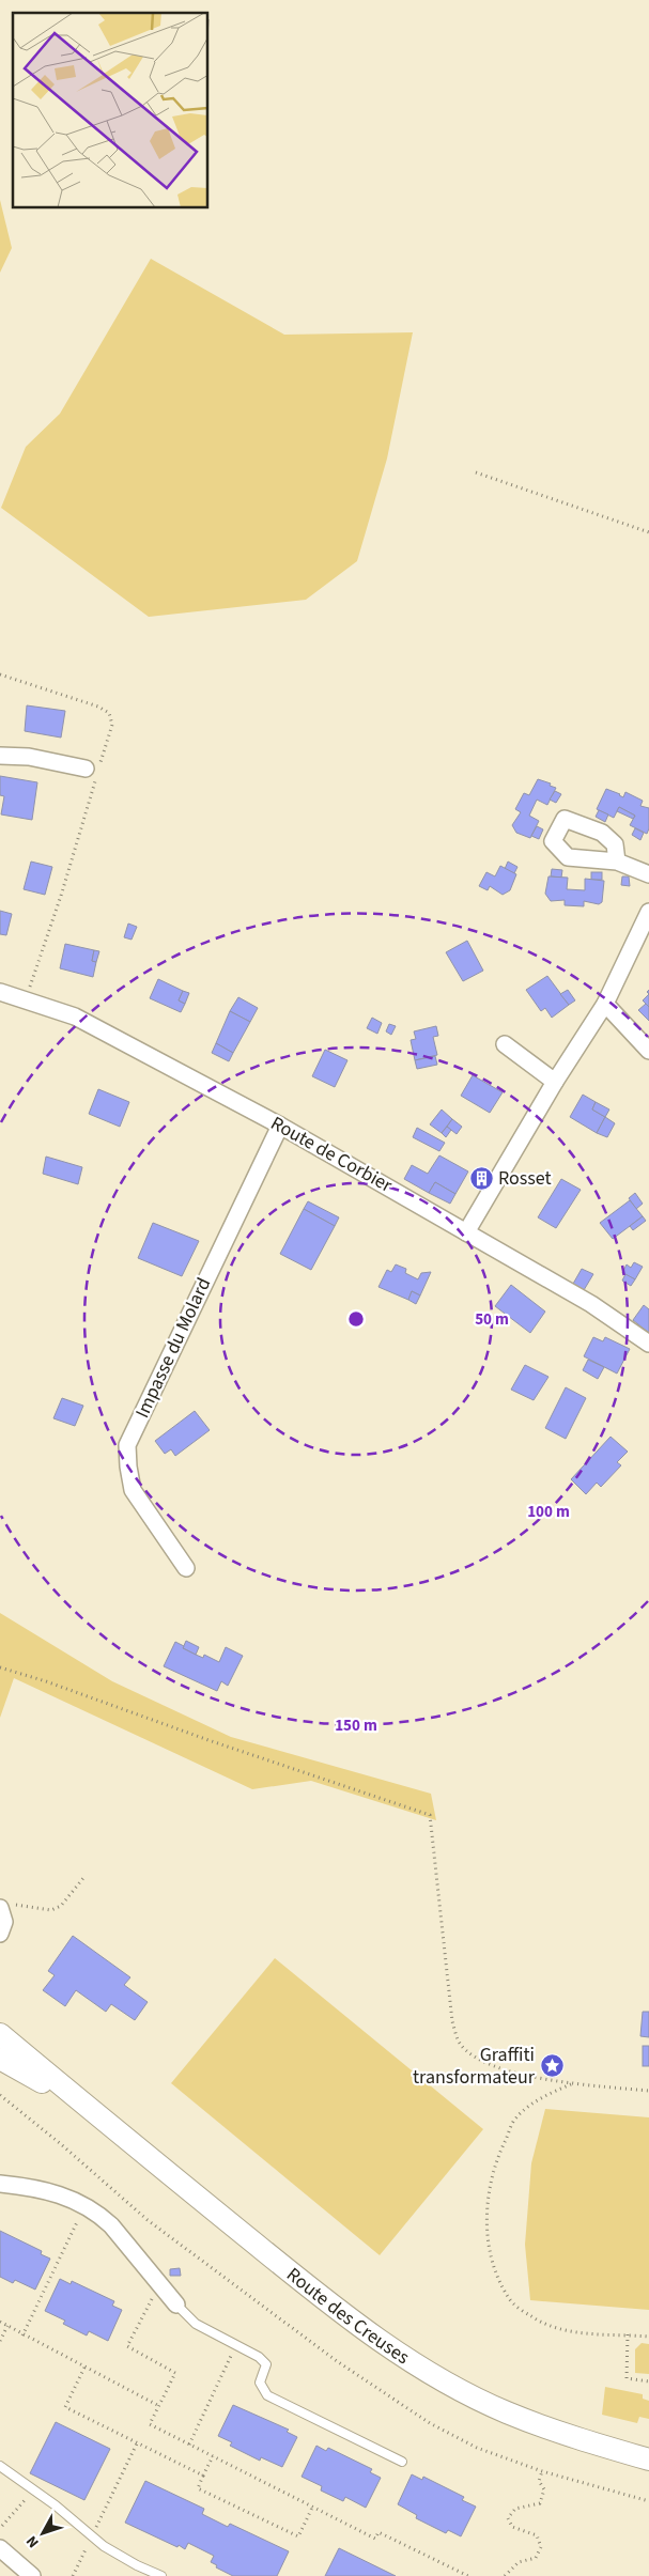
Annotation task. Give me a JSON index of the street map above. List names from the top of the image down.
{
  "streets": {
    "main road": ["Route des Creuses"],
    "street": ["Route de Corbier", "Impasse du Molard"]
  },
  "crossings": [
    ["Route de Corbier", "Impasse du Molard"]
  ],
  "places": {
    "building": ["Rosset"],
    "place": ["Graffiti transformateur"]
  },
  "north": "bottom left",
  "rings": ["50 m", "100 m", "150 m"]
}
